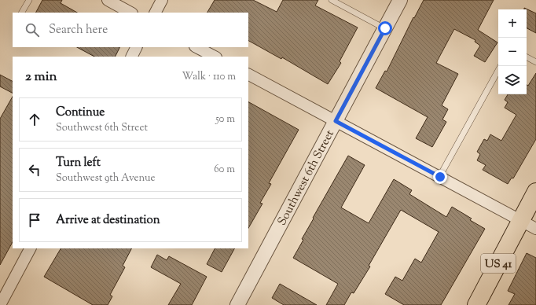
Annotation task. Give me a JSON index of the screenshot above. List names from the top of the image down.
{
  "streets": {
    "main road": ["US 41"],
    "street": ["Southwest 6th Street"]
  },
  "page": {
    "map_buttons": ["+", "−"],
    "search": "Search here",
    "heading": ["2 min", "Walk · 110 m"],
    "list": [
      ["Continue", "Southwest 6th Street", "50 m"],
      ["Turn left", "Southwest 9th Avenue", "60 m"],
      "Arrive at destination"
    ]
  }
}
